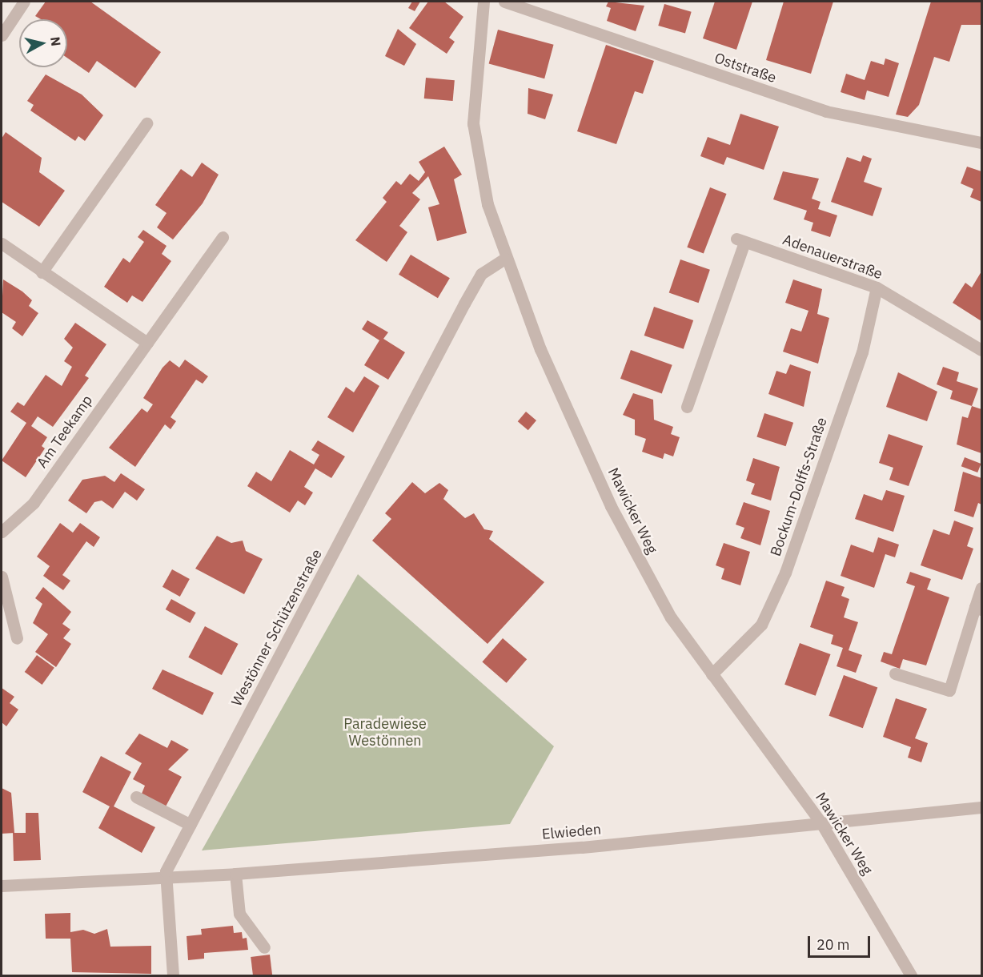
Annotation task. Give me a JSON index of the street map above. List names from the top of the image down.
{
  "streets": {
    "street": [
      "Oststraße",
      "Adenauerstraße",
      "Am Teekamp",
      "Bockum-Dolffs-Straße",
      "Mawicker Weg",
      "Westönner Schützenstraße",
      "Elwieden"
    ]
  },
  "crossings": [
    ["Adenauerstraße", "Bockum-Dolffs-Straße"],
    ["Bockum-Dolffs-Straße", "Mawicker Weg"],
    ["Mawicker Weg", "Westönner Schützenstraße"],
    ["Mawicker Weg", "Elwieden"],
    ["Westönner Schützenstraße", "Elwieden"]
  ],
  "parks": ["Paradewiese Westönnen"],
  "scale_bar": "20 m",
  "north": "right"
}
